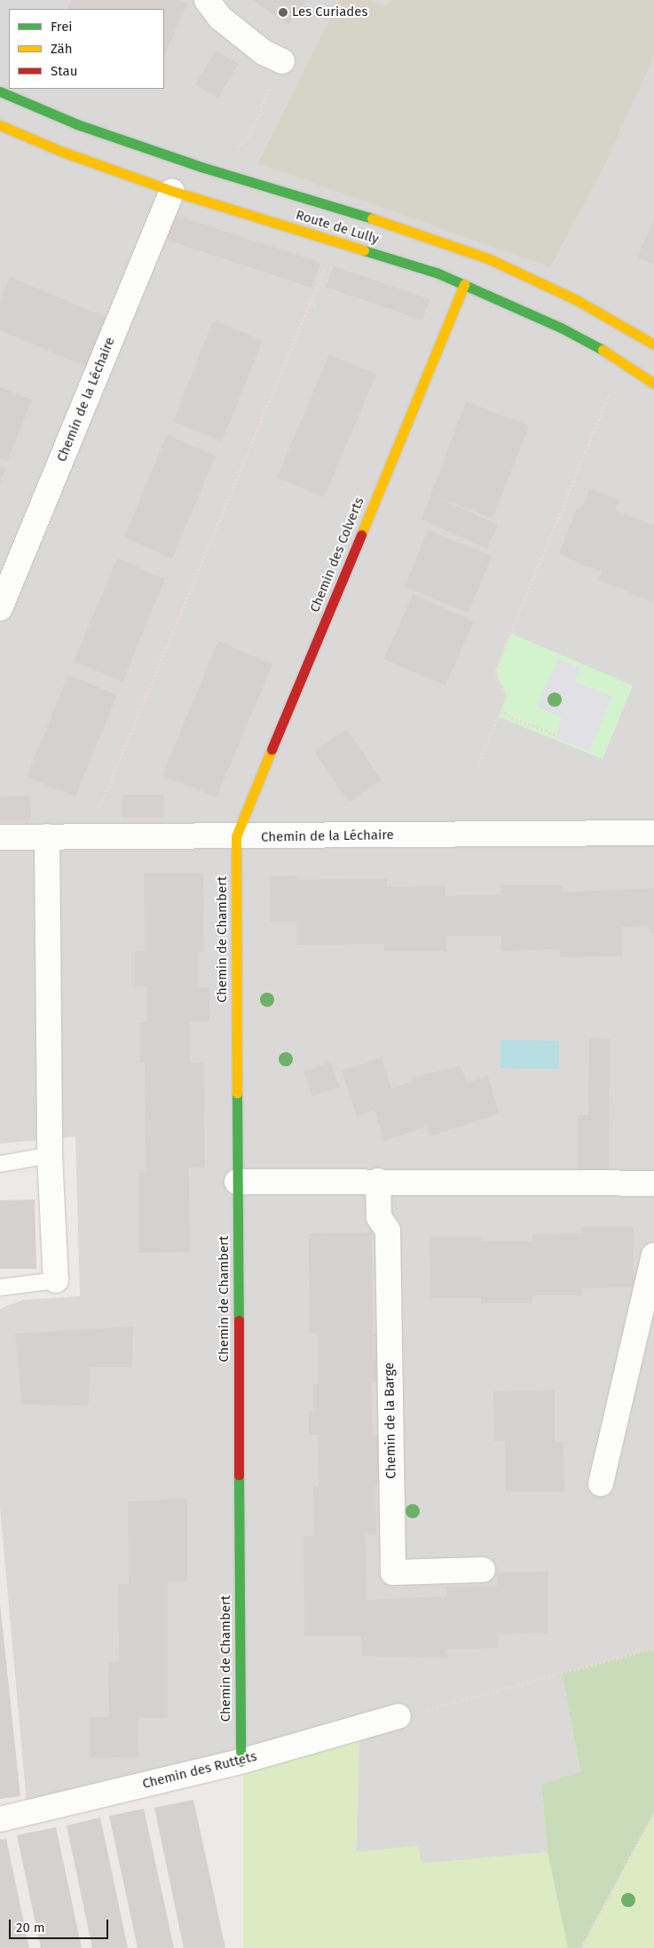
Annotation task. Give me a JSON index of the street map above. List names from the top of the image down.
{
  "streets": {
    "street": [
      "Route de Lully",
      "Chemin de la Léchaire",
      "Chemin des Colverts",
      "Chemin de Chambert",
      "Chemin de la Barge",
      "Chemin des Ruttets"
    ]
  },
  "crossings": [
    ["Route de Lully", "Chemin de la Léchaire"],
    ["Route de Lully", "Chemin des Colverts"],
    ["Chemin de la Léchaire", "Chemin des Colverts"],
    ["Chemin de la Léchaire", "Chemin de Chambert"],
    ["Chemin des Colverts", "Chemin de Chambert"],
    ["Chemin de Chambert", "Chemin des Ruttets"]
  ],
  "places": ["Les Curiades"],
  "legend": ["Frei", "Zäh", "Stau"],
  "scale_bar": "20 m"
}
